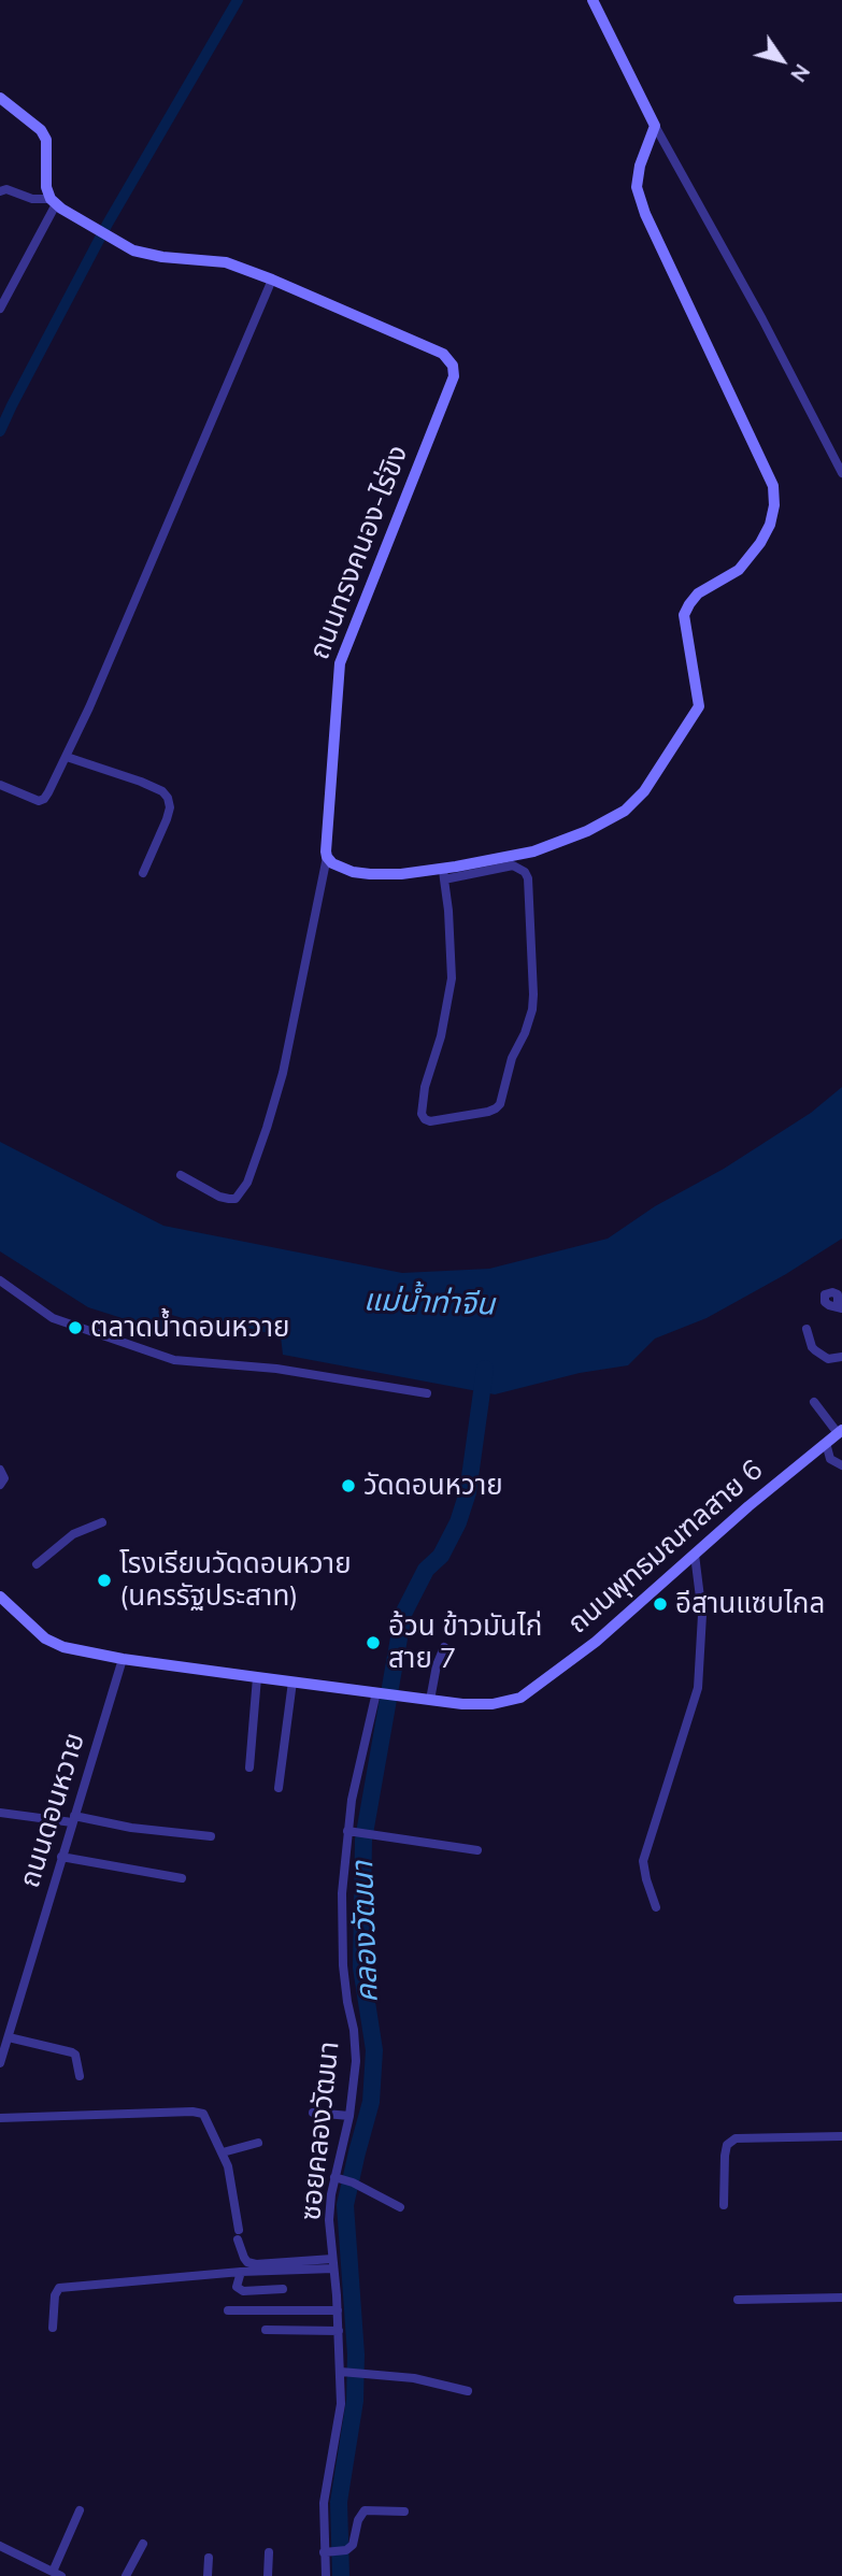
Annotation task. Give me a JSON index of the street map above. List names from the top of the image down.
{
  "streets": {
    "street": [
      "ถนนทรงคนอง-ไร่ขิง",
      "ถนนพุทธมณฑลสาย 6",
      "ถนนดอนหวาย",
      "ซอยคลองวัฒนา"
    ]
  },
  "crossings": [
    ["ถนนพุทธมณฑลสาย 6", "ถนนดอนหวาย"],
    ["ถนนพุทธมณฑลสาย 6", "ซอยคลองวัฒนา"]
  ],
  "water": ["แม่น้ำท่าจีน", "คลองวัฒนา"],
  "places": [
    "ตลาดน้ำดอนหวาย",
    "วัดดอนหวาย",
    "โรงเรียนวัดดอนหวาย (นครรัฐประสาท)",
    "อีสานแซบไกล",
    "อ้วน ข้าวมันไก่ สาย 7"
  ],
  "north": "bottom right"
}
